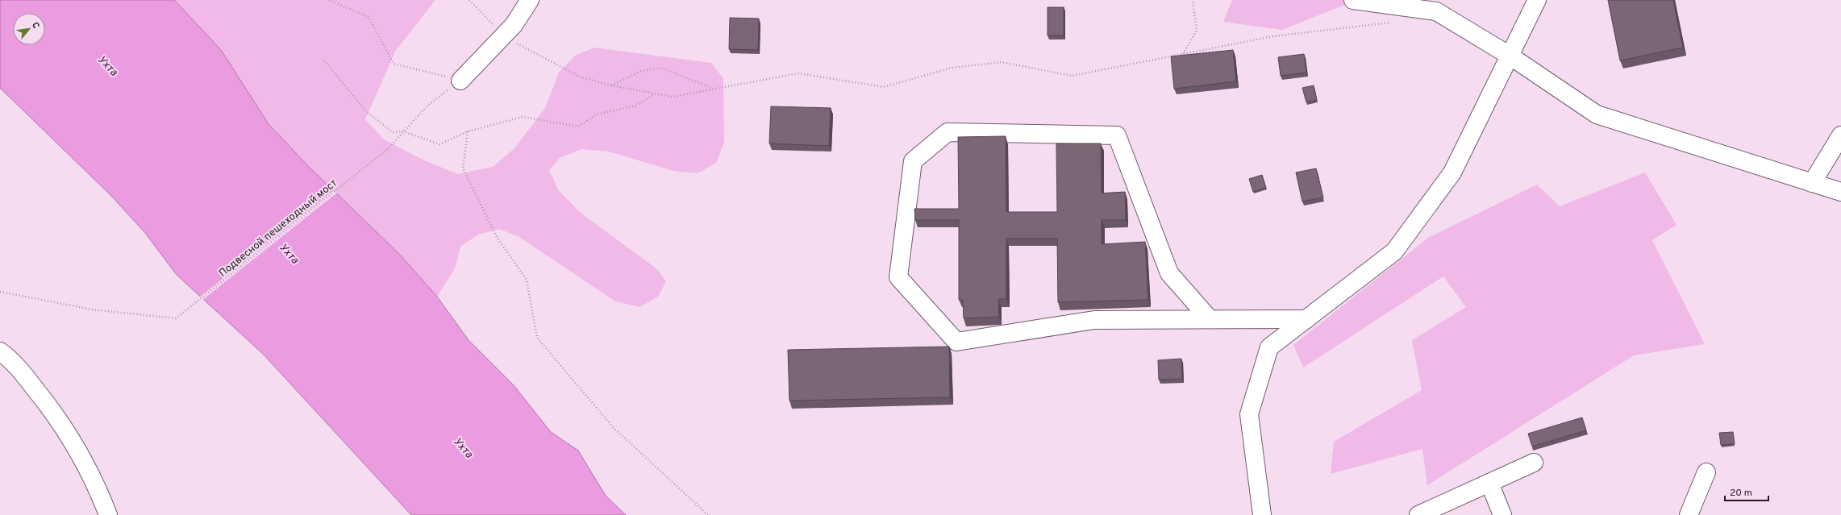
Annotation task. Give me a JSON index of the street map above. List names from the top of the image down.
{
  "streets": {
    "path": ["Подвесной пешеходный мост"]
  },
  "water": ["Ухта"],
  "scale_bar": "20 m",
  "north": "top right"
}
